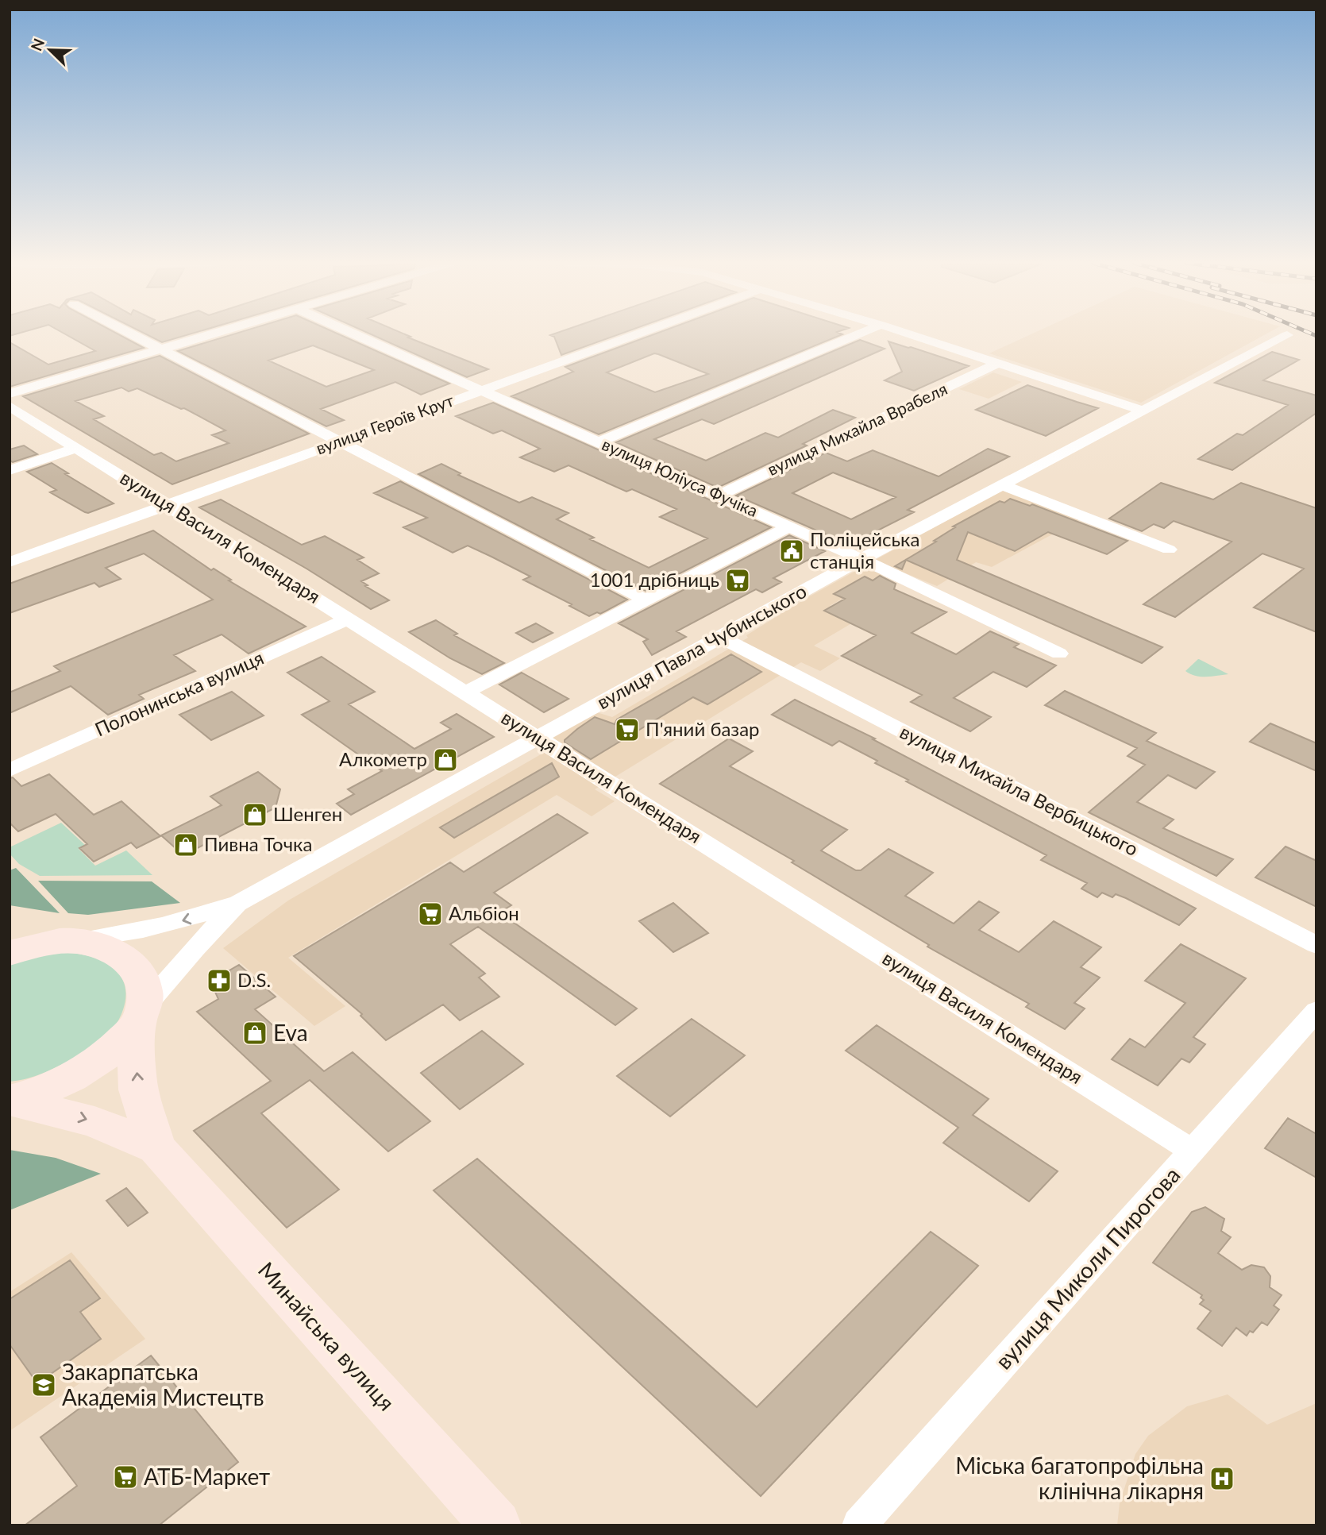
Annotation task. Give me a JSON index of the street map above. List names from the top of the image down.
{
  "streets": {
    "main road": ["Минайська вулиця"],
    "street": [
      "вулиця Героїв Крут",
      "вулиця Михайла Врабеля",
      "вулиця Юліуса Фучіка",
      "вулиця Василя Комендаря",
      "вулиця Павла Чубинського",
      "Полонинська вулиця",
      "вулиця Михайла Вербицького",
      "вулиця Миколи Пирогова"
    ]
  },
  "crossings": [
    ["вулиця Героїв Крут", "вулиця Юліуса Фучіка"],
    ["вулиця Героїв Крут", "вулиця Василя Комендаря"],
    ["вулиця Михайла Врабеля", "вулиця Юліуса Фучіка"],
    ["вулиця Юліуса Фучіка", "вулиця Павла Чубинського"],
    ["вулиця Василя Комендаря", "вулиця Павла Чубинського"],
    ["вулиця Василя Комендаря", "Полонинська вулиця"],
    ["вулиця Василя Комендаря", "вулиця Миколи Пирогова"],
    ["вулиця Павла Чубинського", "вулиця Михайла Вербицького"],
    ["вулиця Павла Чубинського", "Минайська вулиця"]
  ],
  "places": {
    "public building": ["Поліцейська станція"],
    "supermarket": [
      "1001 дрібниць",
      "П'яний базар",
      "Альбіон",
      "АТБ-Маркет"
    ],
    "shop": [
      "Алкометр",
      "Шенген",
      "Пивна Точка",
      "Eva"
    ],
    "pharmacy": ["D.S."],
    "school or university": ["Закарпатська Академія Мистецтв"],
    "hospital": ["Міська багатопрофільна клінічна лікарня"]
  },
  "north": "top left"
}
